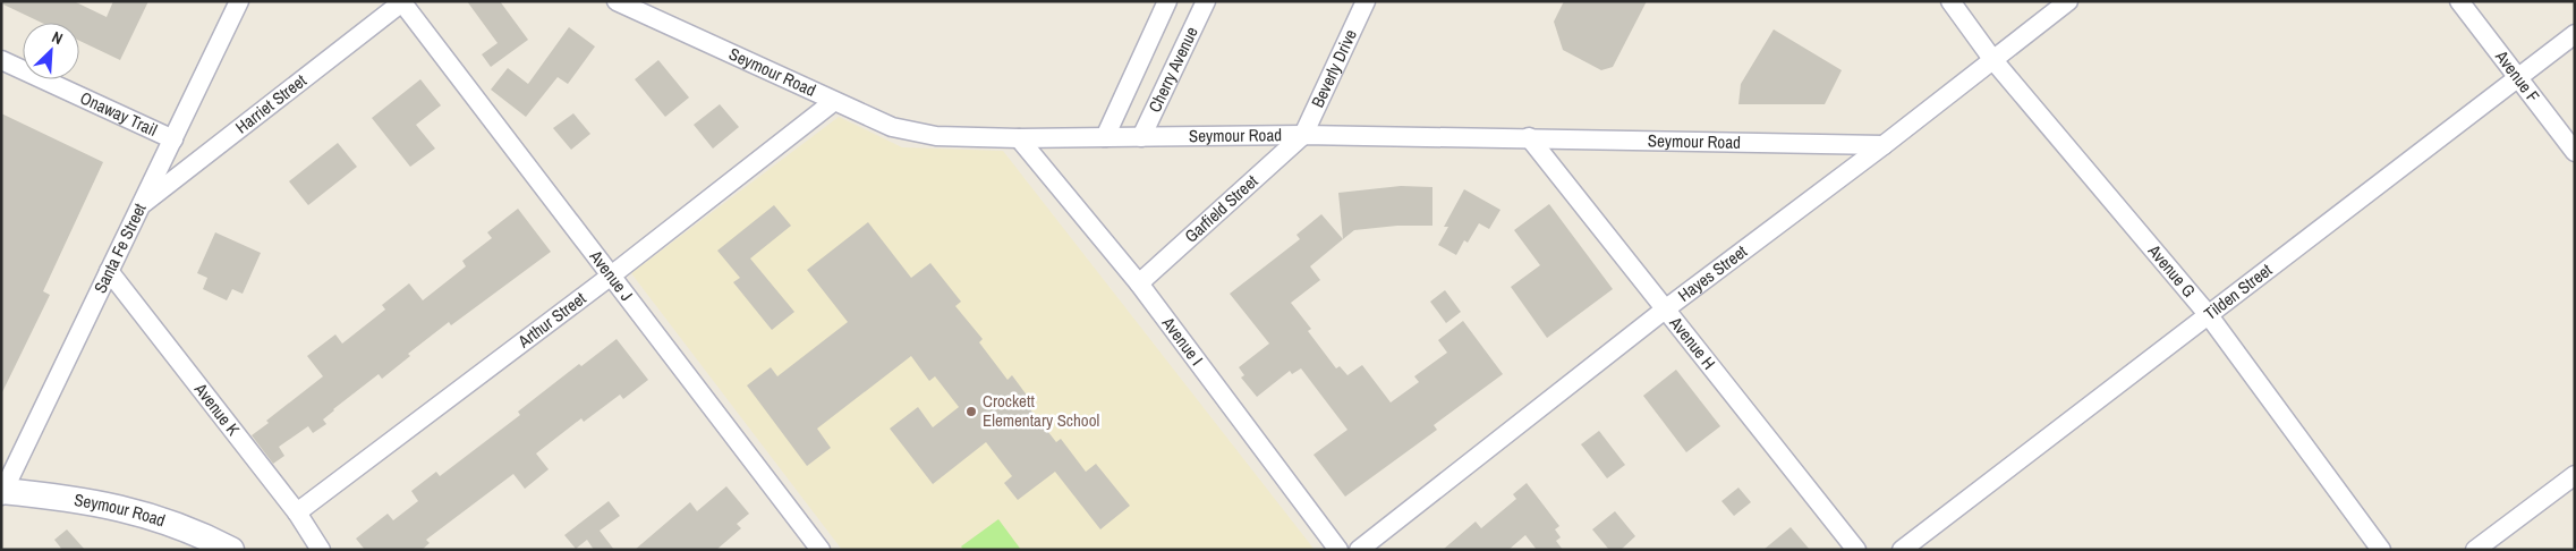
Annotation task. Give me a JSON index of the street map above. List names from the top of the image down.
{
  "streets": {
    "street": [
      "Beverly Drive",
      "Cherry Avenue",
      "Seymour Road",
      "Avenue F",
      "Harriet Street",
      "Onaway Trail",
      "Garfield Street",
      "Santa Fe Street",
      "Avenue G",
      "Hayes Street",
      "Avenue J",
      "Tilden Street",
      "Arthur Street",
      "Avenue I",
      "Avenue H",
      "Avenue K"
    ]
  },
  "crossings": [
    ["Beverly Drive", "Seymour Road"],
    ["Beverly Drive", "Garfield Street"],
    ["Cherry Avenue", "Seymour Road"],
    ["Seymour Road", "Garfield Street"],
    ["Seymour Road", "Santa Fe Street"],
    ["Seymour Road", "Hayes Street"],
    ["Seymour Road", "Arthur Street"],
    ["Seymour Road", "Avenue I"],
    ["Seymour Road", "Avenue H"],
    ["Avenue F", "Tilden Street"],
    ["Harriet Street", "Santa Fe Street"],
    ["Harriet Street", "Avenue J"],
    ["Onaway Trail", "Santa Fe Street"],
    ["Garfield Street", "Avenue I"],
    ["Santa Fe Street", "Avenue K"],
    ["Avenue G", "Hayes Street"],
    ["Avenue G", "Tilden Street"],
    ["Hayes Street", "Avenue H"],
    ["Avenue J", "Arthur Street"],
    ["Arthur Street", "Avenue K"]
  ],
  "places": ["Crockett Elementary School"],
  "north": "top right"
}
